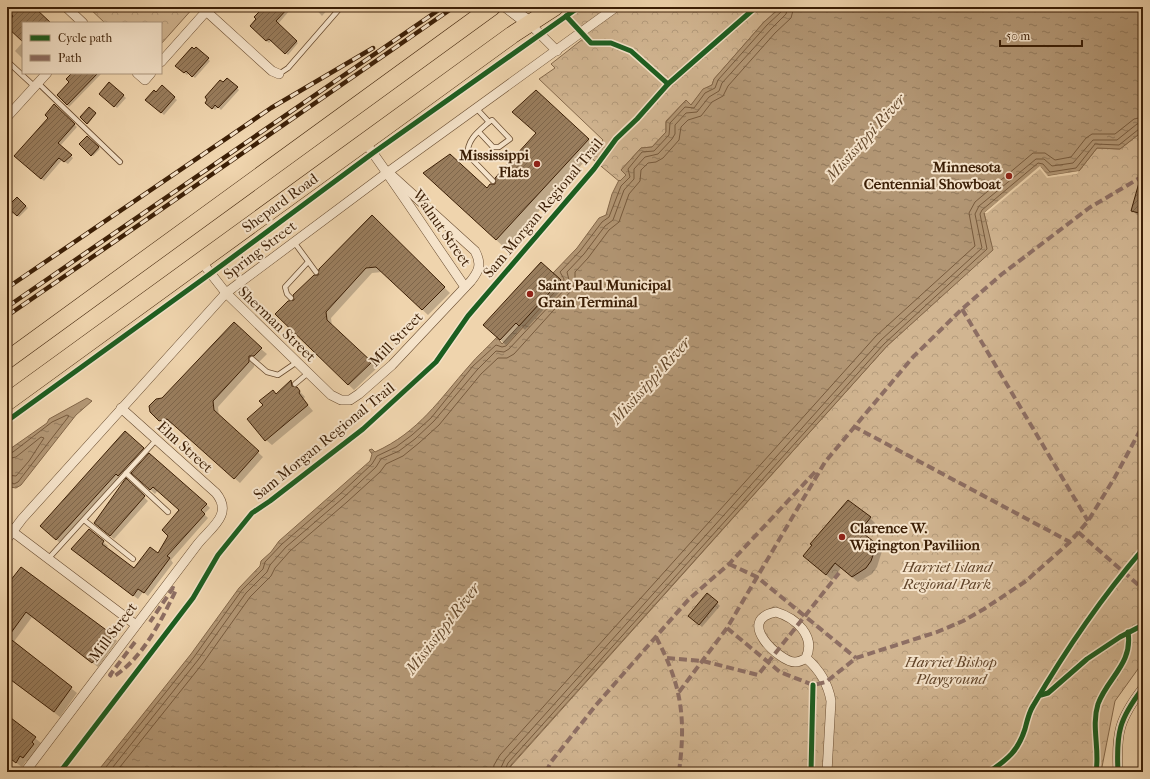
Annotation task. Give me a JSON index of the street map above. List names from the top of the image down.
{
  "streets": {
    "highway": ["Shepard Road"],
    "street": [
      "Walnut Street",
      "Spring Street",
      "Sherman Street",
      "Mill Street",
      "Elm Street"
    ],
    "cycle path": ["Sam Morgan Regional Trail"]
  },
  "crossings": [
    ["Shepard Road", "Walnut Street"],
    ["Shepard Road", "Sherman Street"],
    ["Walnut Street", "Spring Street"],
    ["Walnut Street", "Mill Street"],
    ["Spring Street", "Sherman Street"],
    ["Spring Street", "Elm Street"],
    ["Sherman Street", "Mill Street"],
    ["Mill Street", "Elm Street"]
  ],
  "water": ["Mississippi River"],
  "parks": ["Harriet Island Regional Park", "Harriet Bishop Playground"],
  "places": [
    "Mississippi Flats",
    "Minnesota Centennial Showboat",
    "Saint Paul Municipal Grain Terminal",
    "Clarence W. Wigington Paviliion"
  ],
  "legend": ["Cycle path", "Path"],
  "scale_bar": "50 m"
}
